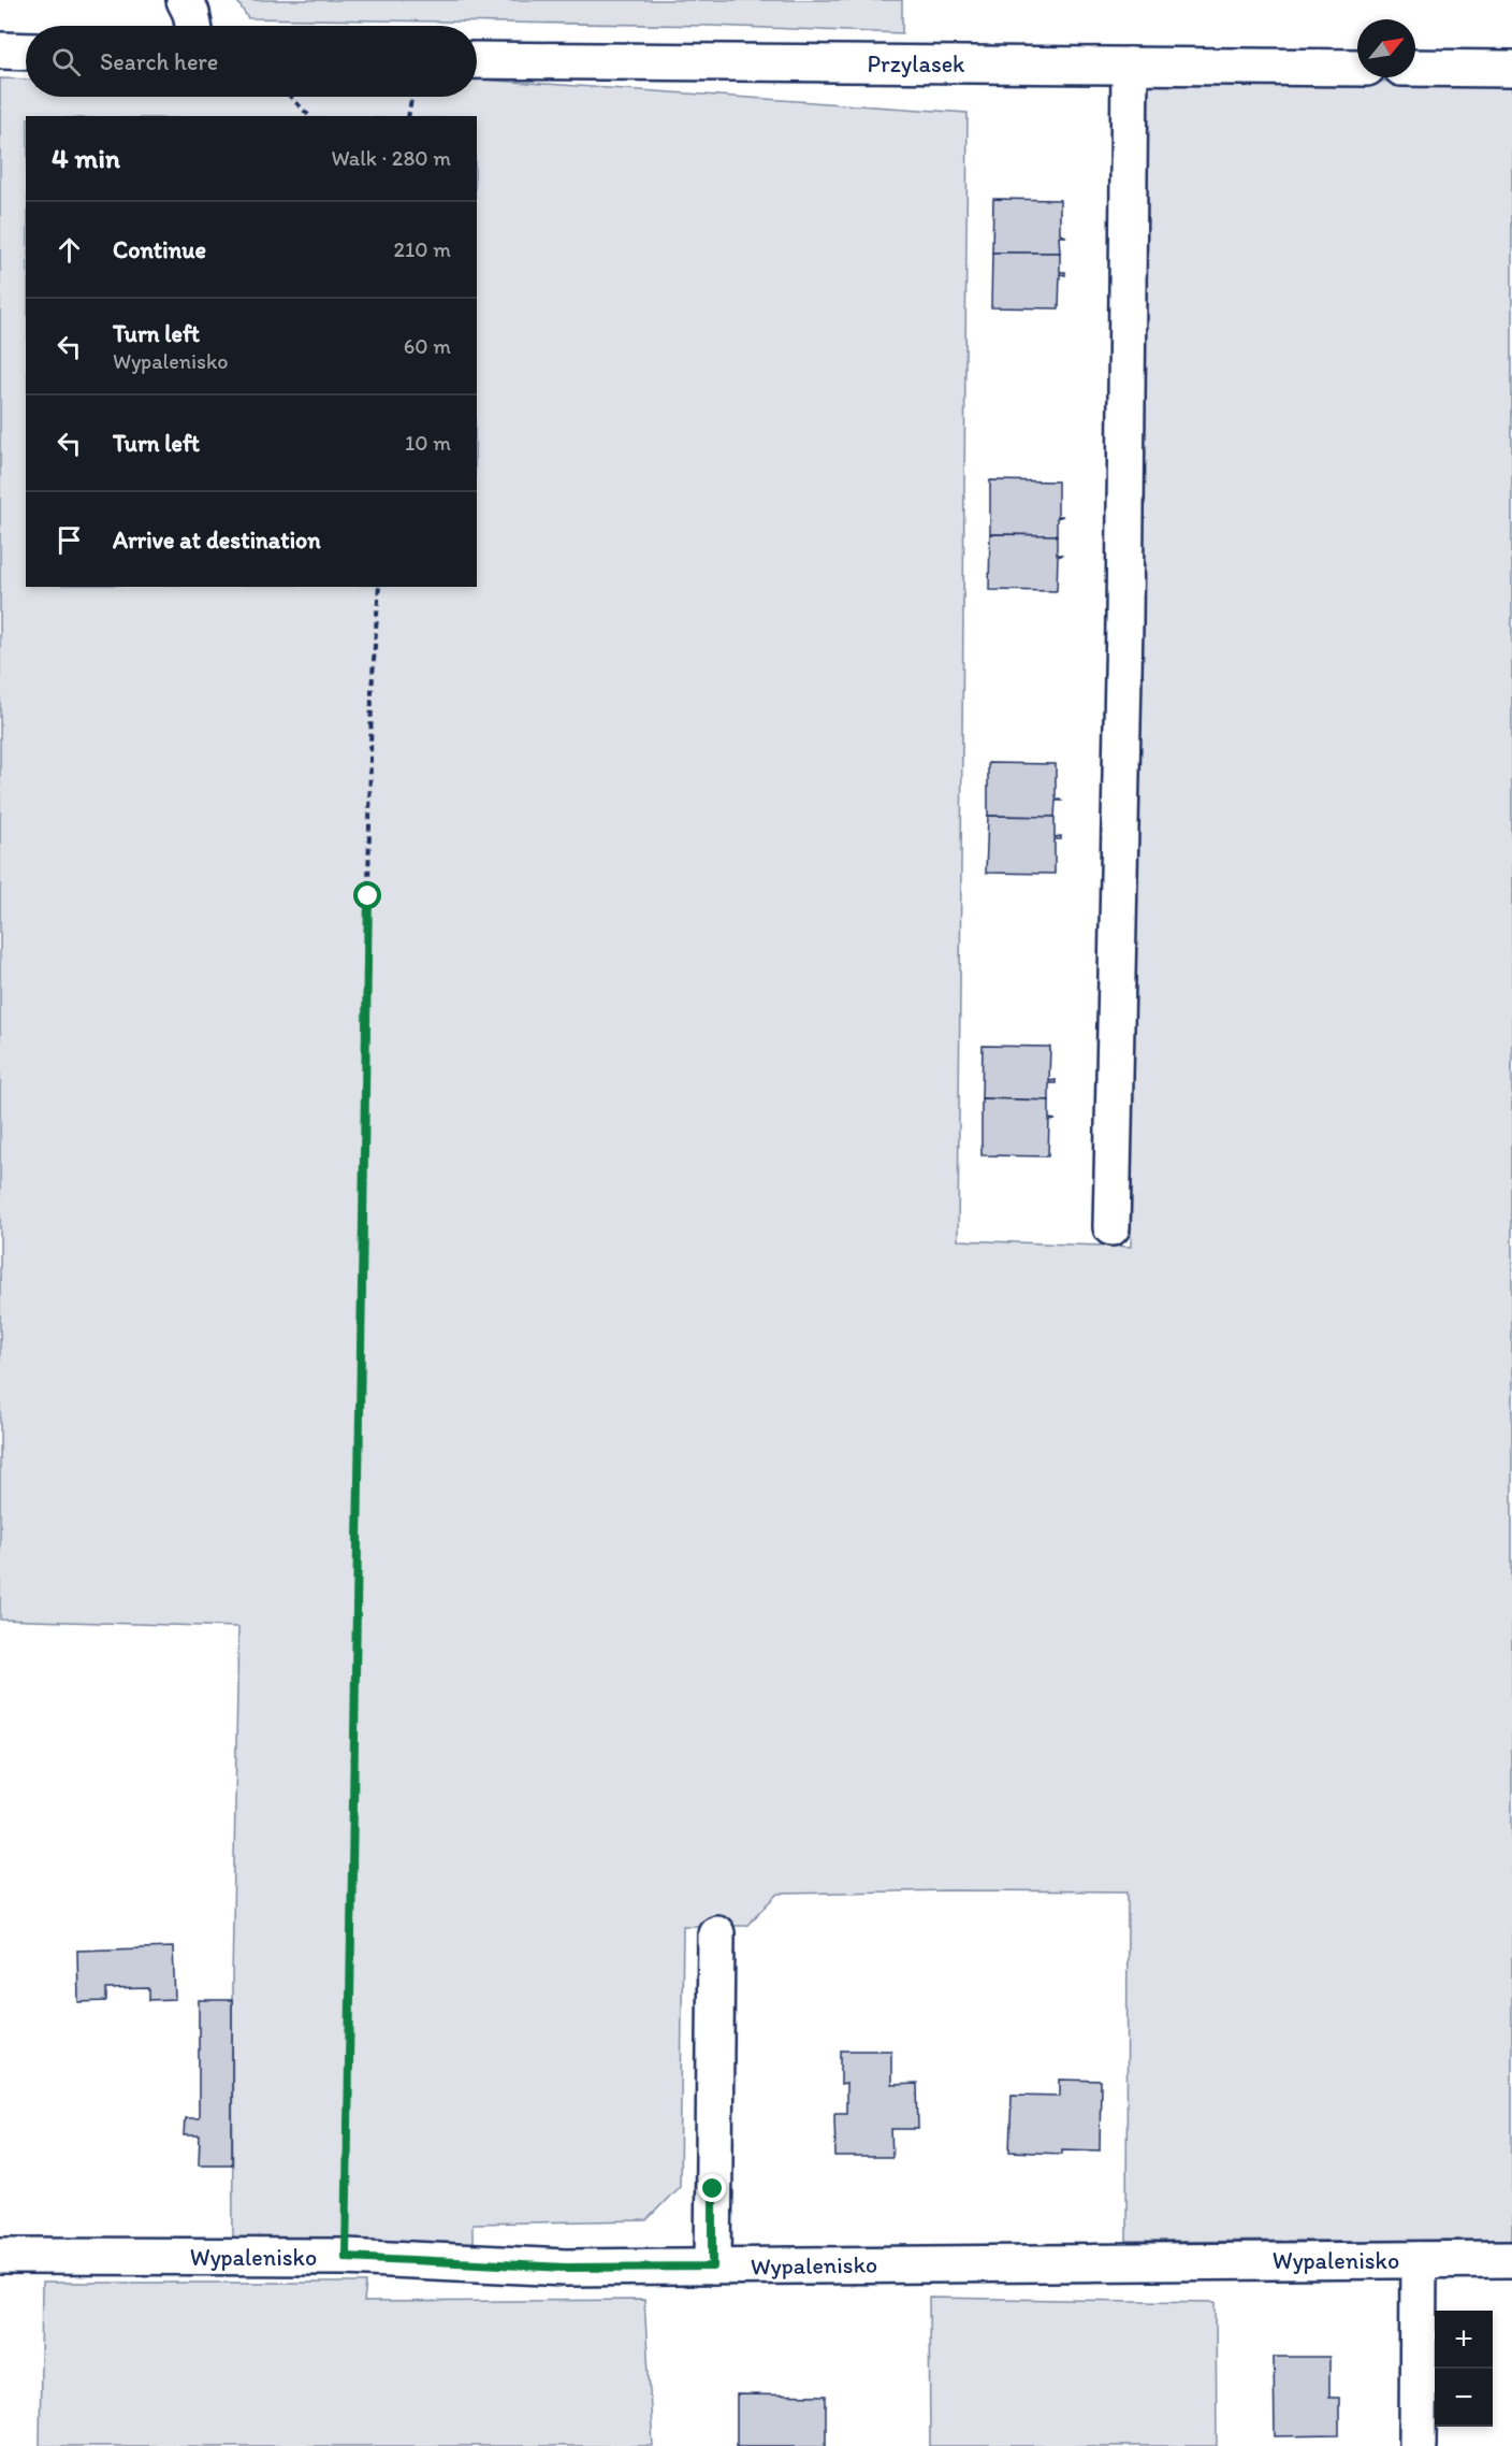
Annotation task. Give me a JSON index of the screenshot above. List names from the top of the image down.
{
  "streets": {
    "street": ["Przylasek", "Wypalenisko"]
  },
  "north": "top right",
  "page": {
    "search": "Search here",
    "heading": ["4 min", "Walk · 280 m"],
    "list": [
      ["Continue", "210 m"],
      ["Turn left", "Wypalenisko", "60 m"],
      ["Turn left", "10 m"],
      "Arrive at destination"
    ],
    "map_buttons": ["+", "−"]
  }
}
